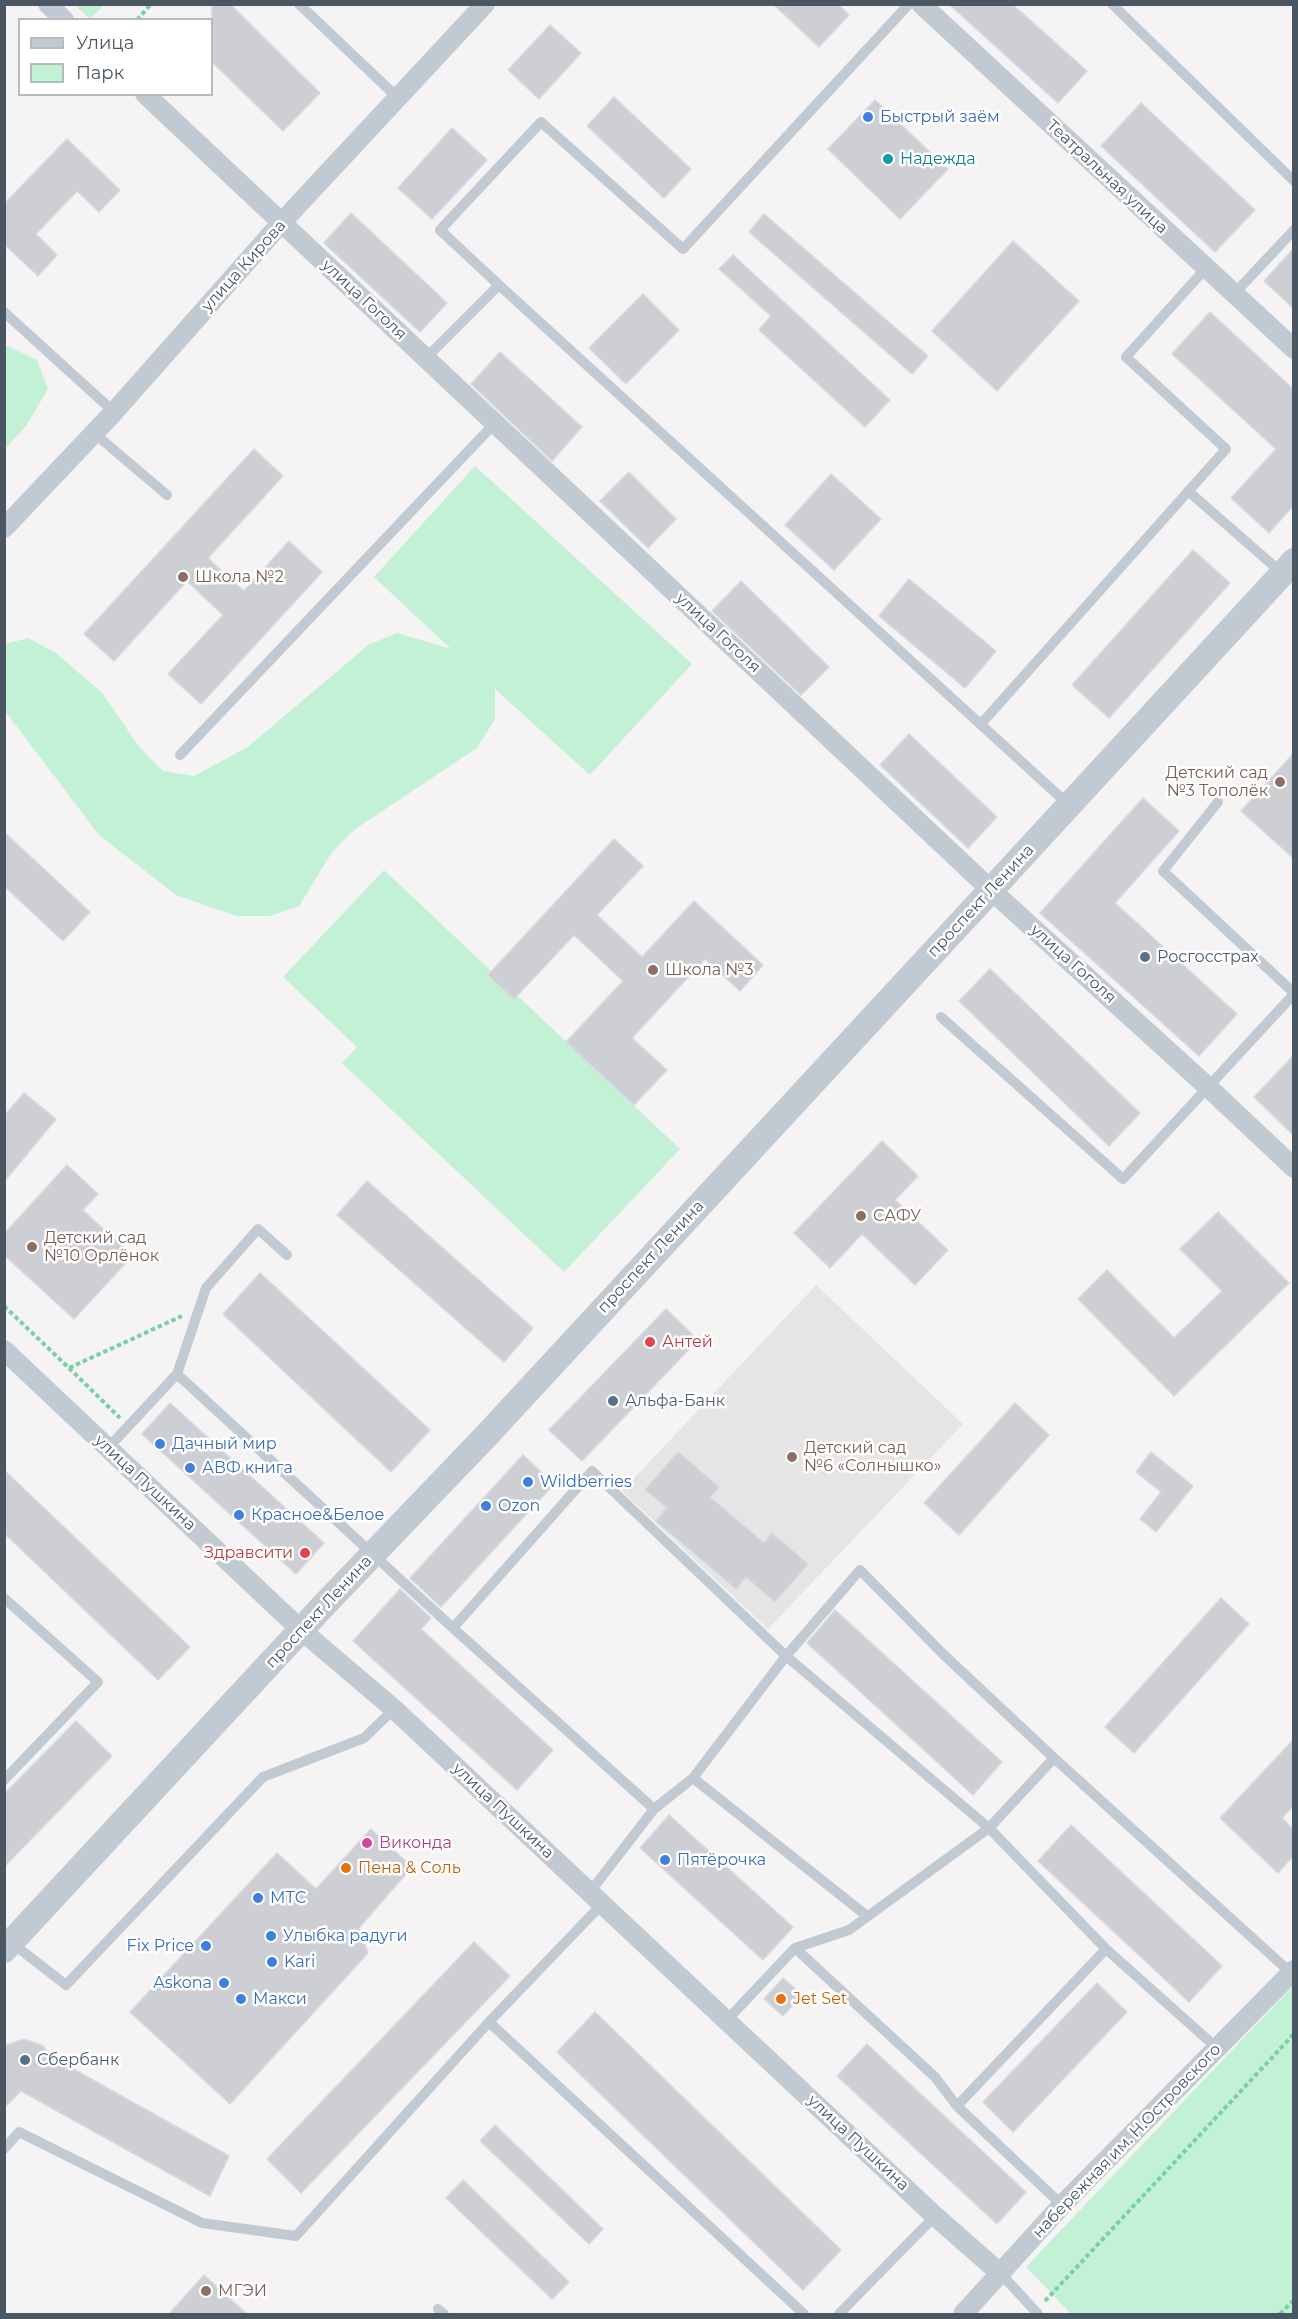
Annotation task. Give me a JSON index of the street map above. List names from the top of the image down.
{
  "streets": {
    "street": [
      "Театральная улица",
      "улица Кирова",
      "улица Гоголя",
      "проспект Ленина",
      "улица Пушкина",
      "набережная им. Н.Островского"
    ]
  },
  "crossings": [
    ["улица Кирова", "улица Гоголя"],
    ["улица Гоголя", "проспект Ленина"],
    ["проспект Ленина", "улица Пушкина"],
    ["улица Пушкина", "набережная им. Н.Островского"]
  ],
  "places": [
    "Быстрый заём",
    "Надежда",
    "Школа №2",
    "Детский сад №3 Тополёк",
    "Росгосстрах",
    "Школа №3",
    "САФУ",
    "Детский сад №10 Орлёнок",
    "Антей",
    "Альфа-Банк",
    "Дачный мир",
    "Детский сад №6 «Солнышко»",
    "АВФ книга",
    "Wildberries",
    "Ozon",
    "Красное&Белое",
    "Здравсити",
    "Виконда",
    "Пятёрочка",
    "Пена & Соль",
    "МТС",
    "Улыбка радуги",
    "Fix Price",
    "Kari",
    "Askona",
    "Макси",
    "Jet Set",
    "Сбербанк",
    "МГЭИ"
  ],
  "legend": ["Улица", "Парк"]
}
